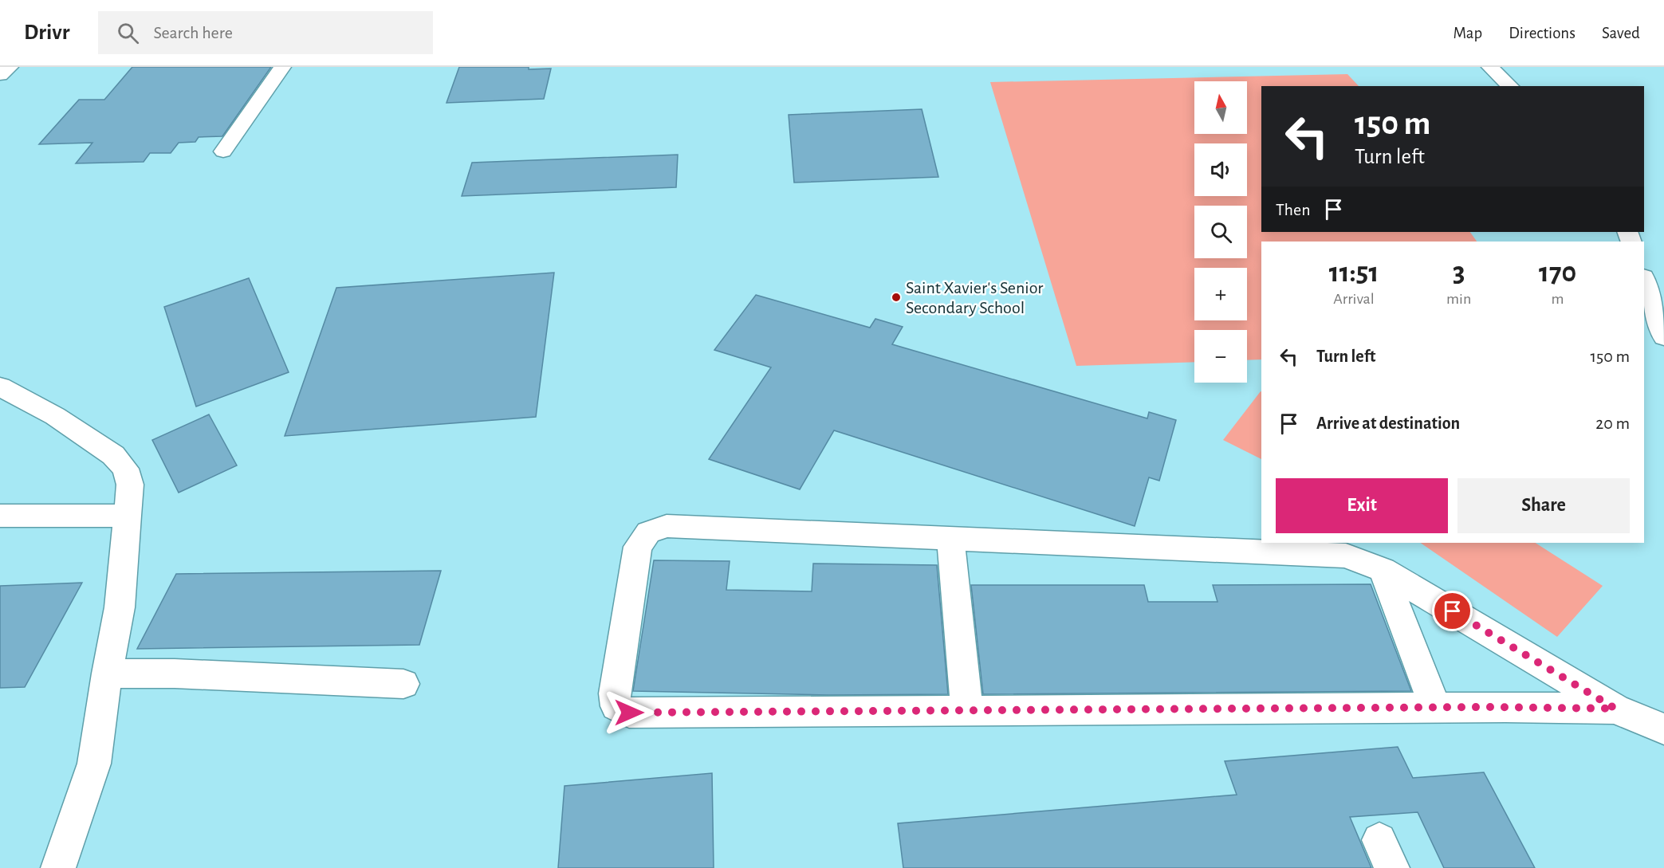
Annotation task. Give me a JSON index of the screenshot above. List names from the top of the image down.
{
  "places": ["Saint Xavier's Senior Secondary School"],
  "north": "top",
  "page": {
    "header": "Drivr",
    "search": "Search here",
    "nav": ["Map", "Directions", "Saved"],
    "map_buttons": ["+", "−"],
    "turn": ["150 m", "Turn left"],
    "then": "Then",
    "eta": [
      "11:51",
      "Arrival",
      "3",
      "min",
      "170",
      "m"
    ],
    "list": [
      {
        "name": "Turn left",
        "value": "150 m"
      },
      {
        "name": "Arrive at destination",
        "value": "20 m"
      }
    ],
    "buttons": ["Exit", "Share"]
  }
}
